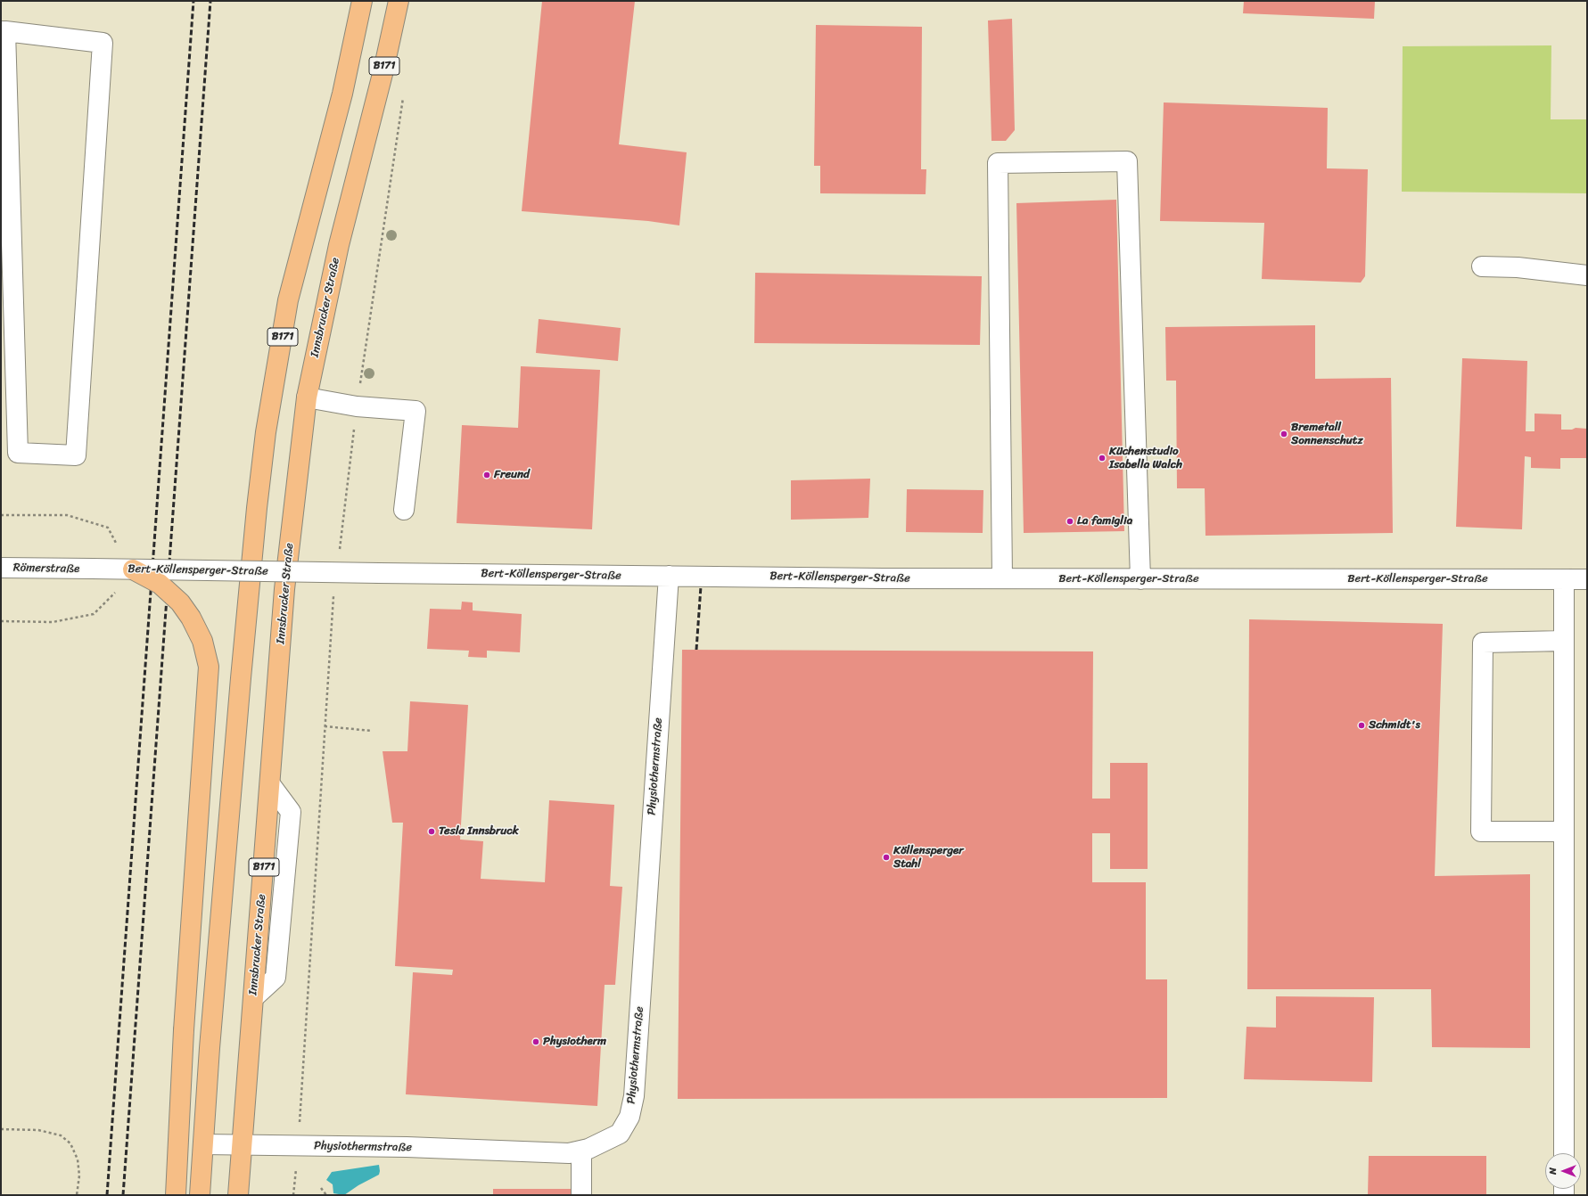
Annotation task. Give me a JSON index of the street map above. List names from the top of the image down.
{
  "streets": {
    "main road": ["B171", "Innsbrucker Straße"],
    "street": ["Römerstraße", "Bert-Köllensperger-Straße", "Physiothermstraße"]
  },
  "crossings": [
    ["B171", "Physiothermstraße"],
    ["Innsbrucker Straße", "Physiothermstraße"],
    ["Römerstraße", "Bert-Köllensperger-Straße"],
    ["Bert-Köllensperger-Straße", "Physiothermstraße"]
  ],
  "places": [
    "Bremetall Sonnenschutz",
    "Küchenstudio Isabella Walch",
    "Freund",
    "La famiglia",
    "Schmidt's",
    "Tesla Innsbruck",
    "Köllensperger Stahl",
    "Physiotherm"
  ],
  "north": "left"
}
